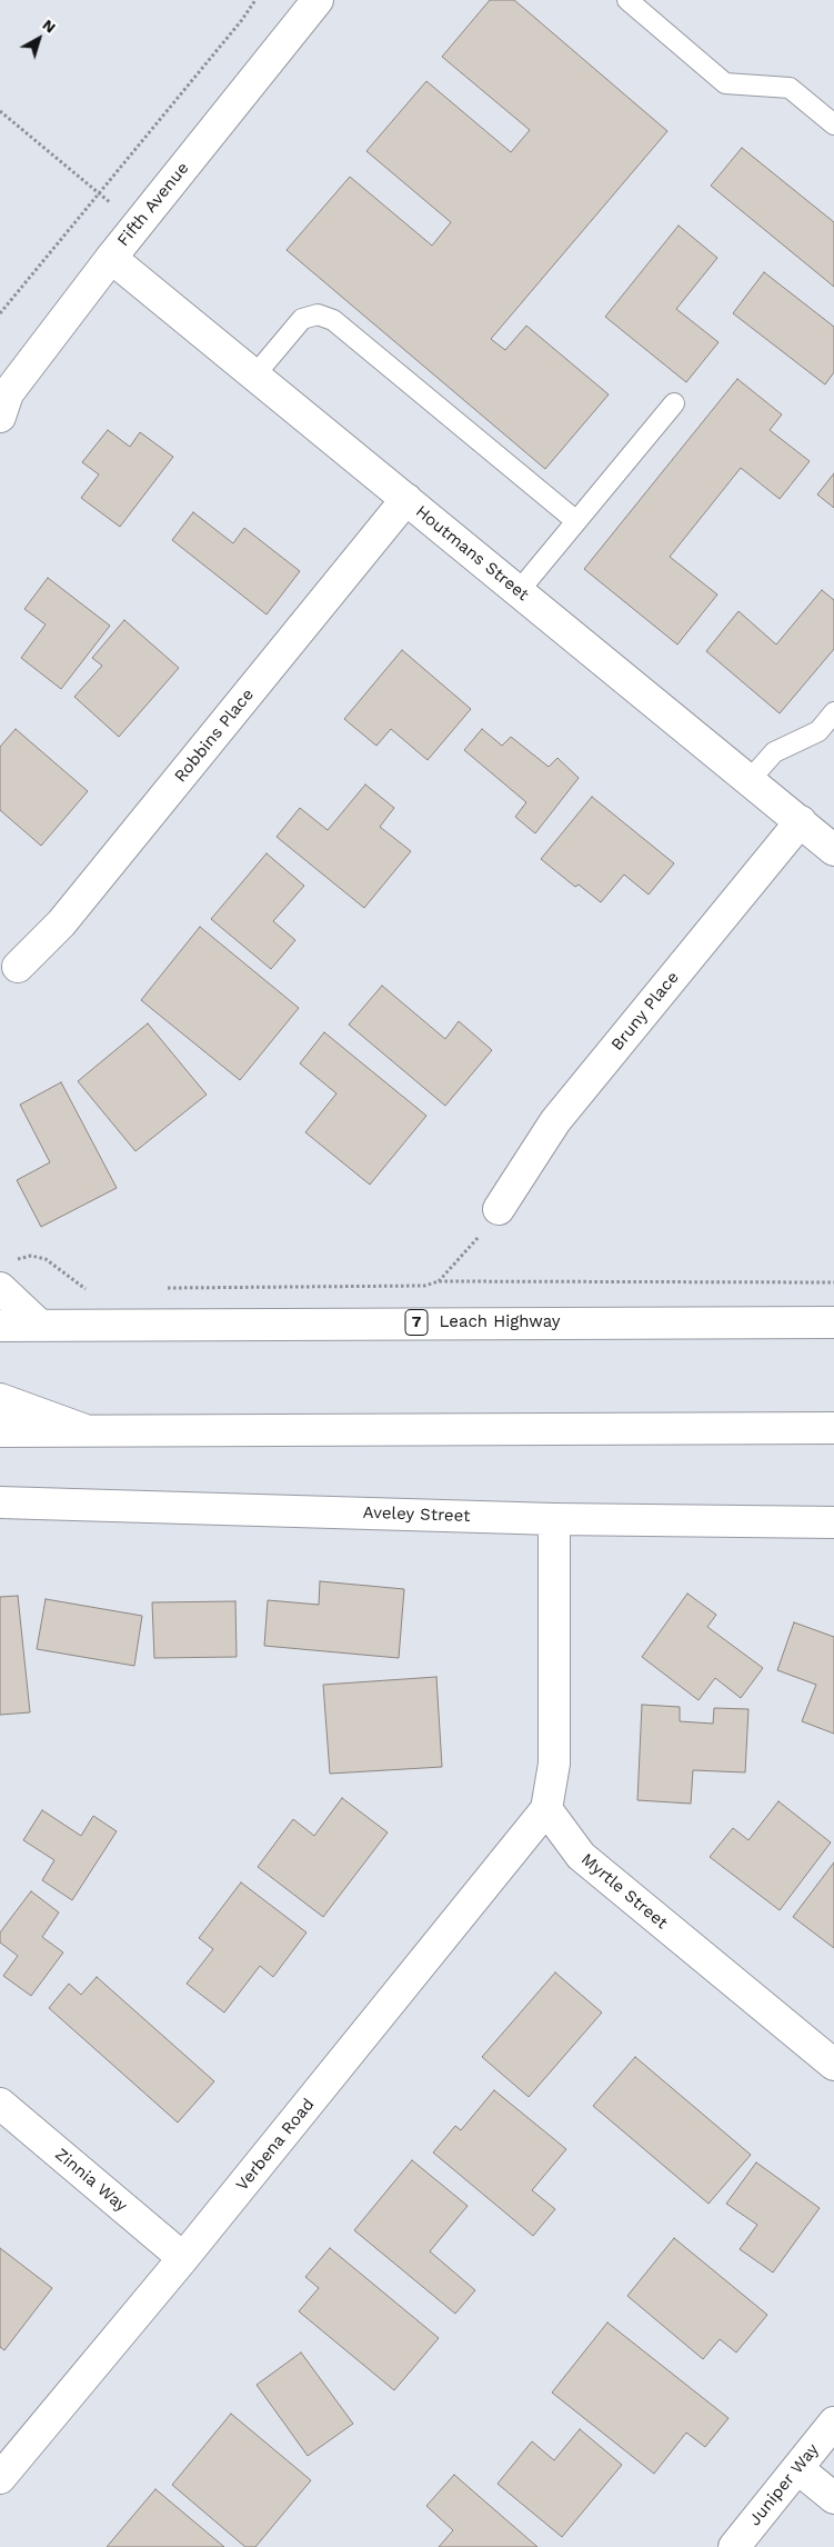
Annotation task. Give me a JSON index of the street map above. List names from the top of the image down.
{
  "streets": {
    "main road": [
      "Fifth Avenue",
      "Houtmans Street",
      "Robbins Place",
      "Bruny Place",
      "7",
      "Leach Highway",
      "Aveley Street",
      "Myrtle Street",
      "Verbena Road",
      "Zinnia Way",
      "Juniper Way"
    ]
  },
  "crossings": [
    ["Fifth Avenue", "Houtmans Street"],
    ["Houtmans Street", "Robbins Place"],
    ["Houtmans Street", "Bruny Place"],
    ["Myrtle Street", "Verbena Road"],
    ["Verbena Road", "Zinnia Way"]
  ],
  "north": "top right"
}
